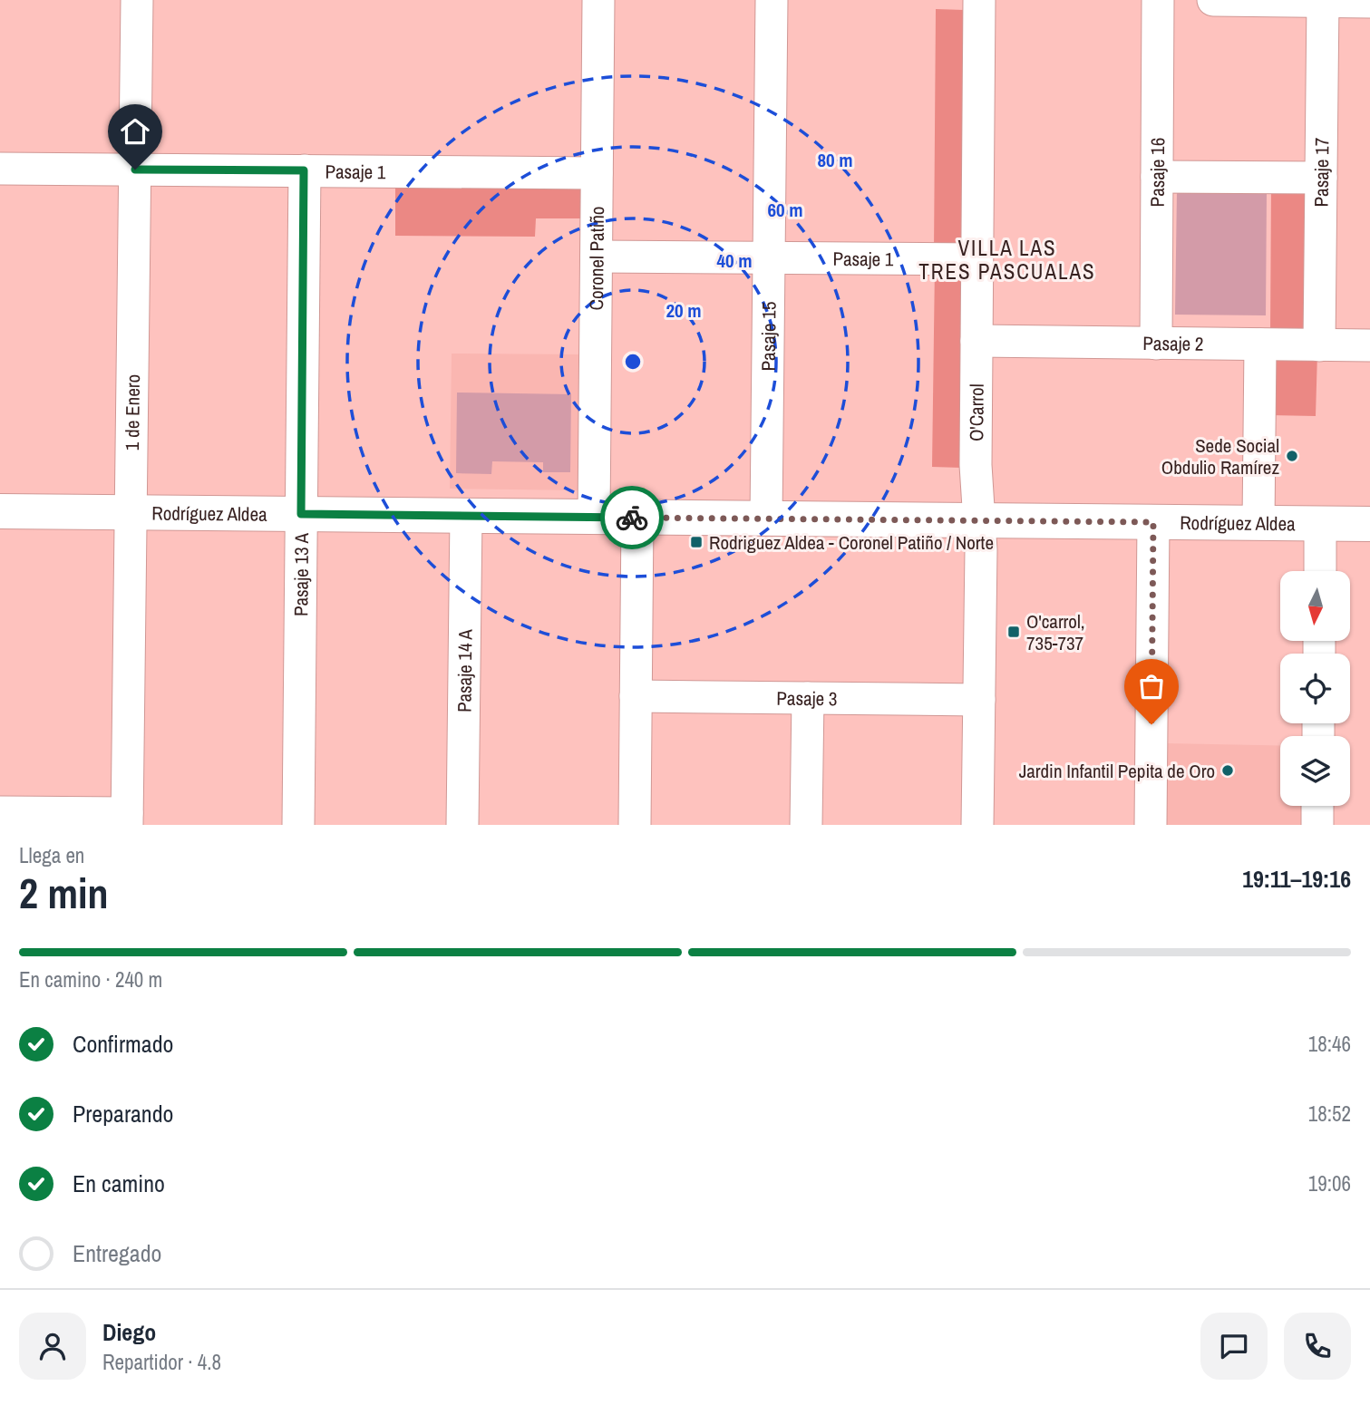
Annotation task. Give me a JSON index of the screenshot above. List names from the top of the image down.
{
  "streets": {
    "main road": ["Rodríguez Aldea"],
    "street": [
      "Pasaje 1",
      "Pasaje 16",
      "Pasaje 17",
      "Coronel Patiño",
      "Pasaje 15",
      "Pasaje 2",
      "1 de Enero",
      "O'Carrol",
      "Pasaje 13 A",
      "Pasaje 14 A",
      "Pasaje 3"
    ]
  },
  "crossings": [
    ["Pasaje 1", "Coronel Patiño"],
    ["Pasaje 1", "Pasaje 15"],
    ["Pasaje 1", "1 de Enero"],
    ["Pasaje 1", "O'Carrol"],
    ["Pasaje 1", "Pasaje 13 A"],
    ["Pasaje 16", "Pasaje 2"],
    ["Pasaje 17", "Pasaje 2"],
    ["Coronel Patiño", "Rodríguez Aldea"],
    ["Pasaje 15", "Rodríguez Aldea"],
    ["Pasaje 2", "O'Carrol"],
    ["1 de Enero", "Rodríguez Aldea"],
    ["O'Carrol", "Rodríguez Aldea"],
    ["O'Carrol", "Pasaje 3"],
    ["Rodríguez Aldea", "Pasaje 13 A"],
    ["Rodríguez Aldea", "Pasaje 14 A"]
  ],
  "districts": ["VILLA LAS TRES PASCUALAS"],
  "places": {
    "other": ["Sede Social Obdulio Ramírez", "Jardin Infantil Pepita de Oro"],
    "transit": ["Rodriguez Aldea - Coronel Patiño / Norte", "O'carrol, 735-737"]
  },
  "north": "bottom",
  "page": {
    "heading": ["2 min", "Llega en", "19:11–19:16"],
    "panel": ["Diego", "Repartidor · 4.8"],
    "bar": "En camino · 240 m",
    "list": [
      ["Confirmado", "18:46"],
      ["Preparando", "18:52"],
      ["En camino", "19:06"],
      "Entregado"
    ]
  },
  "rings": [
    "80 m",
    "60 m",
    "40 m",
    "20 m"
  ]
}
